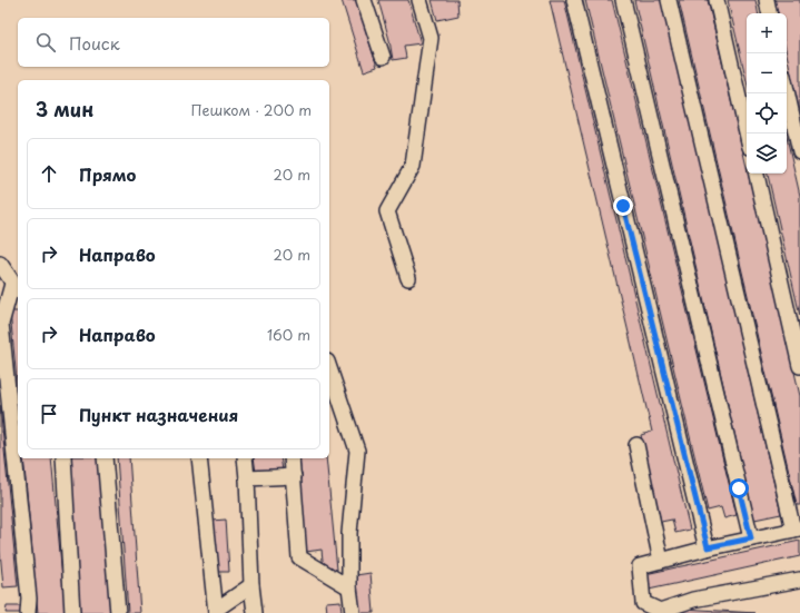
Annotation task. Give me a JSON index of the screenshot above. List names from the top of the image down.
{
  "page": {
    "map_buttons": ["+", "−"],
    "search": "Поиск",
    "heading": ["3 мин", "Пешком · 200 m"],
    "list": [
      ["Прямо", "20 m"],
      ["Направо", "20 m"],
      ["Направо", "160 m"],
      "Пункт назначения"
    ]
  }
}
